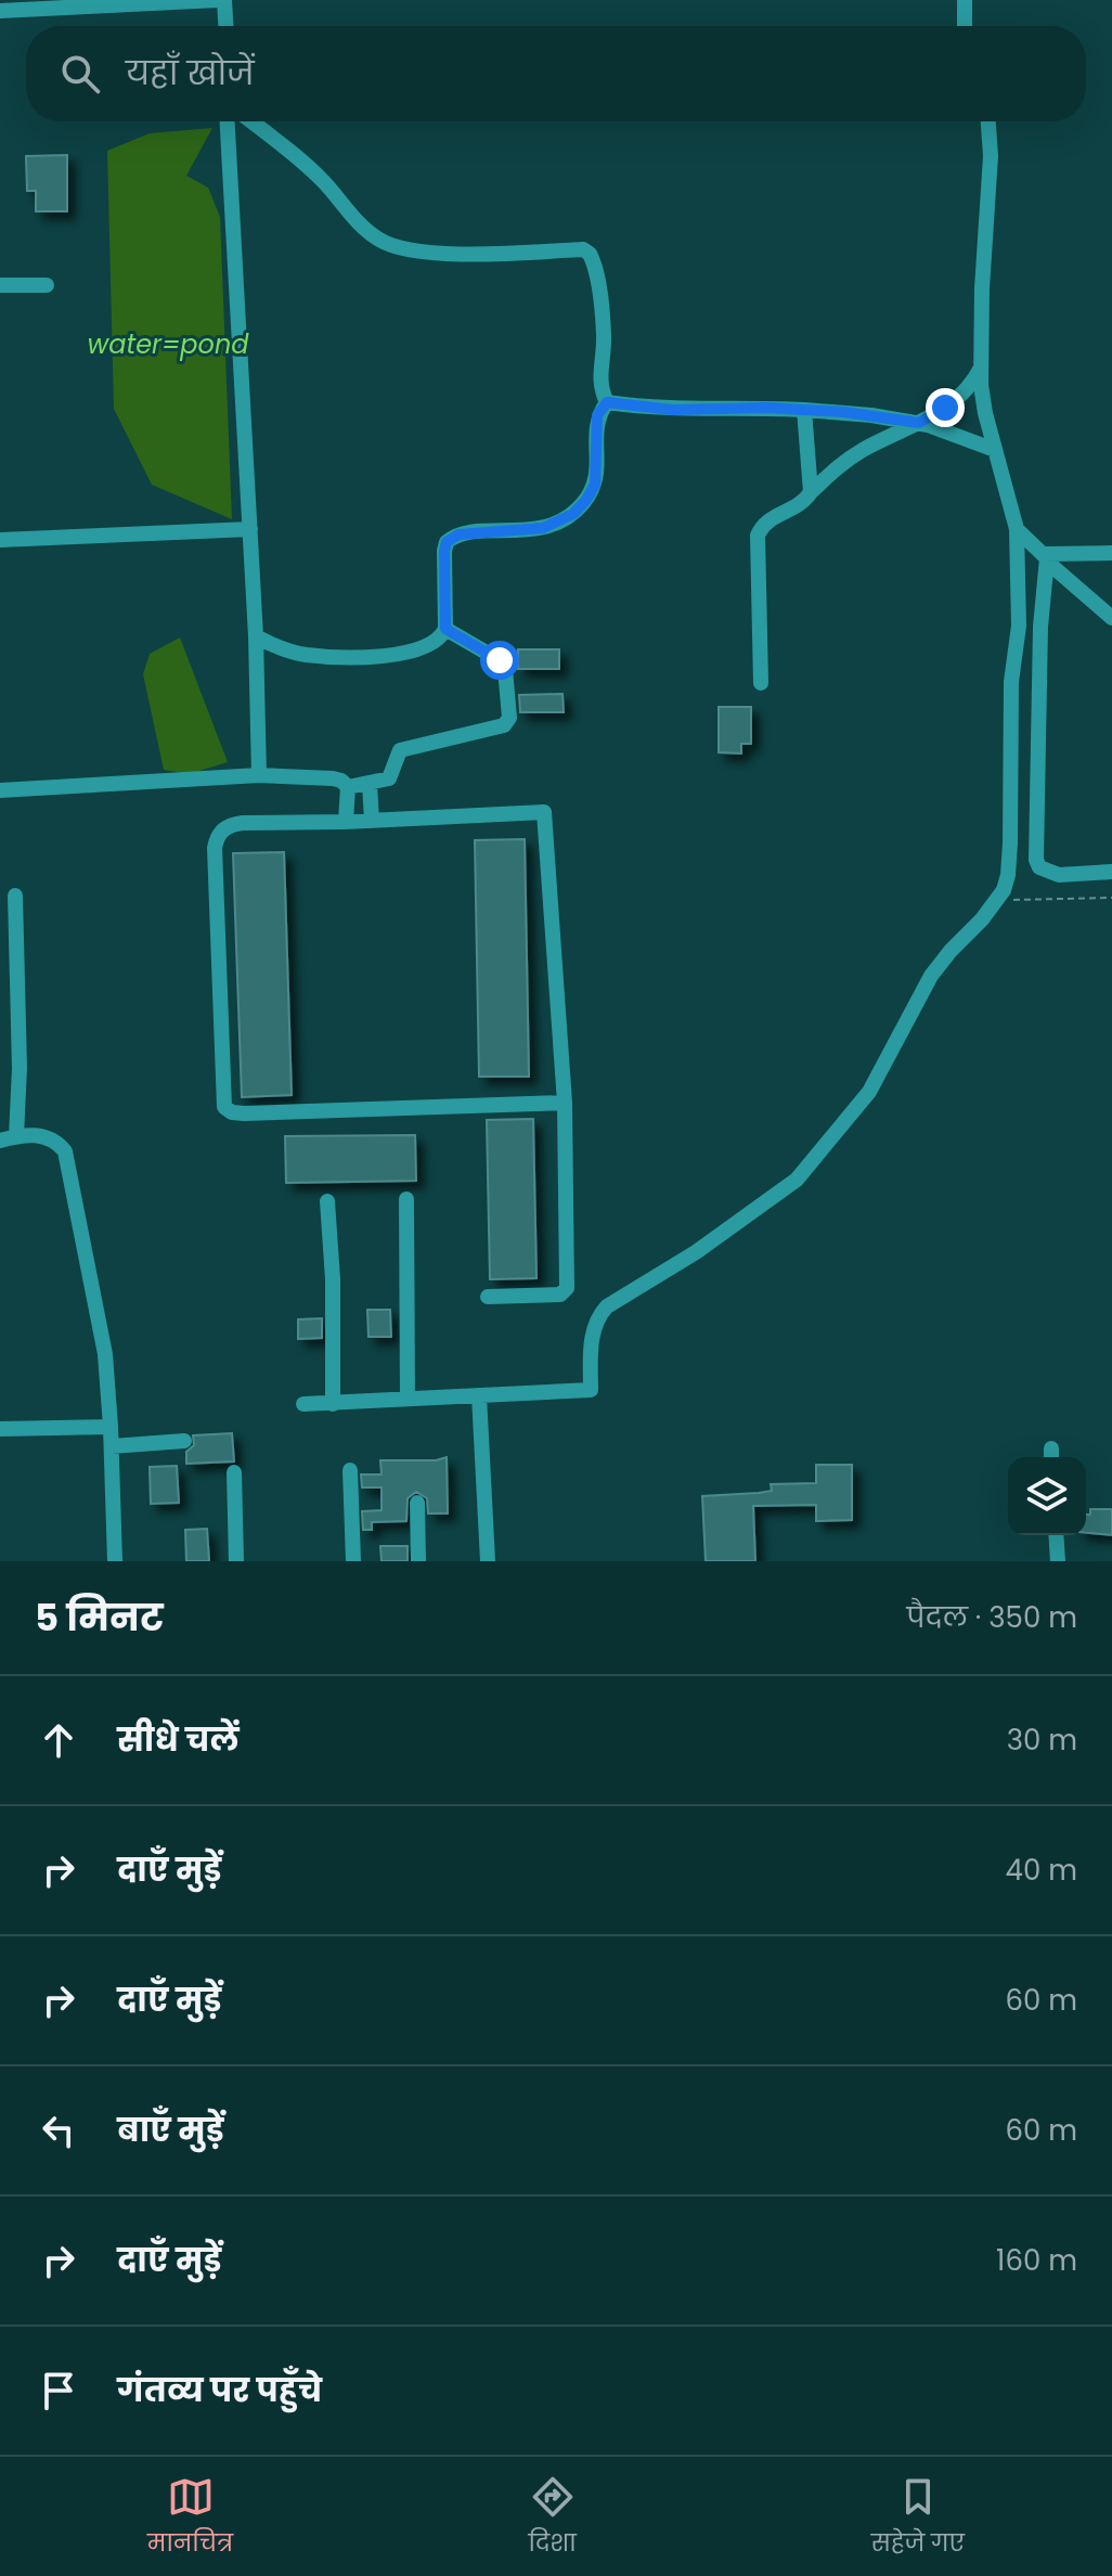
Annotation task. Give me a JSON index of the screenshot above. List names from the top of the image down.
{
  "water": ["water=pond"],
  "page": {
    "search": "यहाँ खोजें",
    "heading": ["5 मिनट", "पैदल · 350 m"],
    "list": [
      ["सीधे चलें", "30 m"],
      ["दाएँ मुड़ें", "40 m"],
      ["दाएँ मुड़ें", "60 m"],
      ["बाएँ मुड़ें", "60 m"],
      ["दाएँ मुड़ें", "160 m"],
      "गंतव्य पर पहुँचे"
    ],
    "nav": ["मानचित्र", "दिशा", "सहेजे गए"]
  }
}
